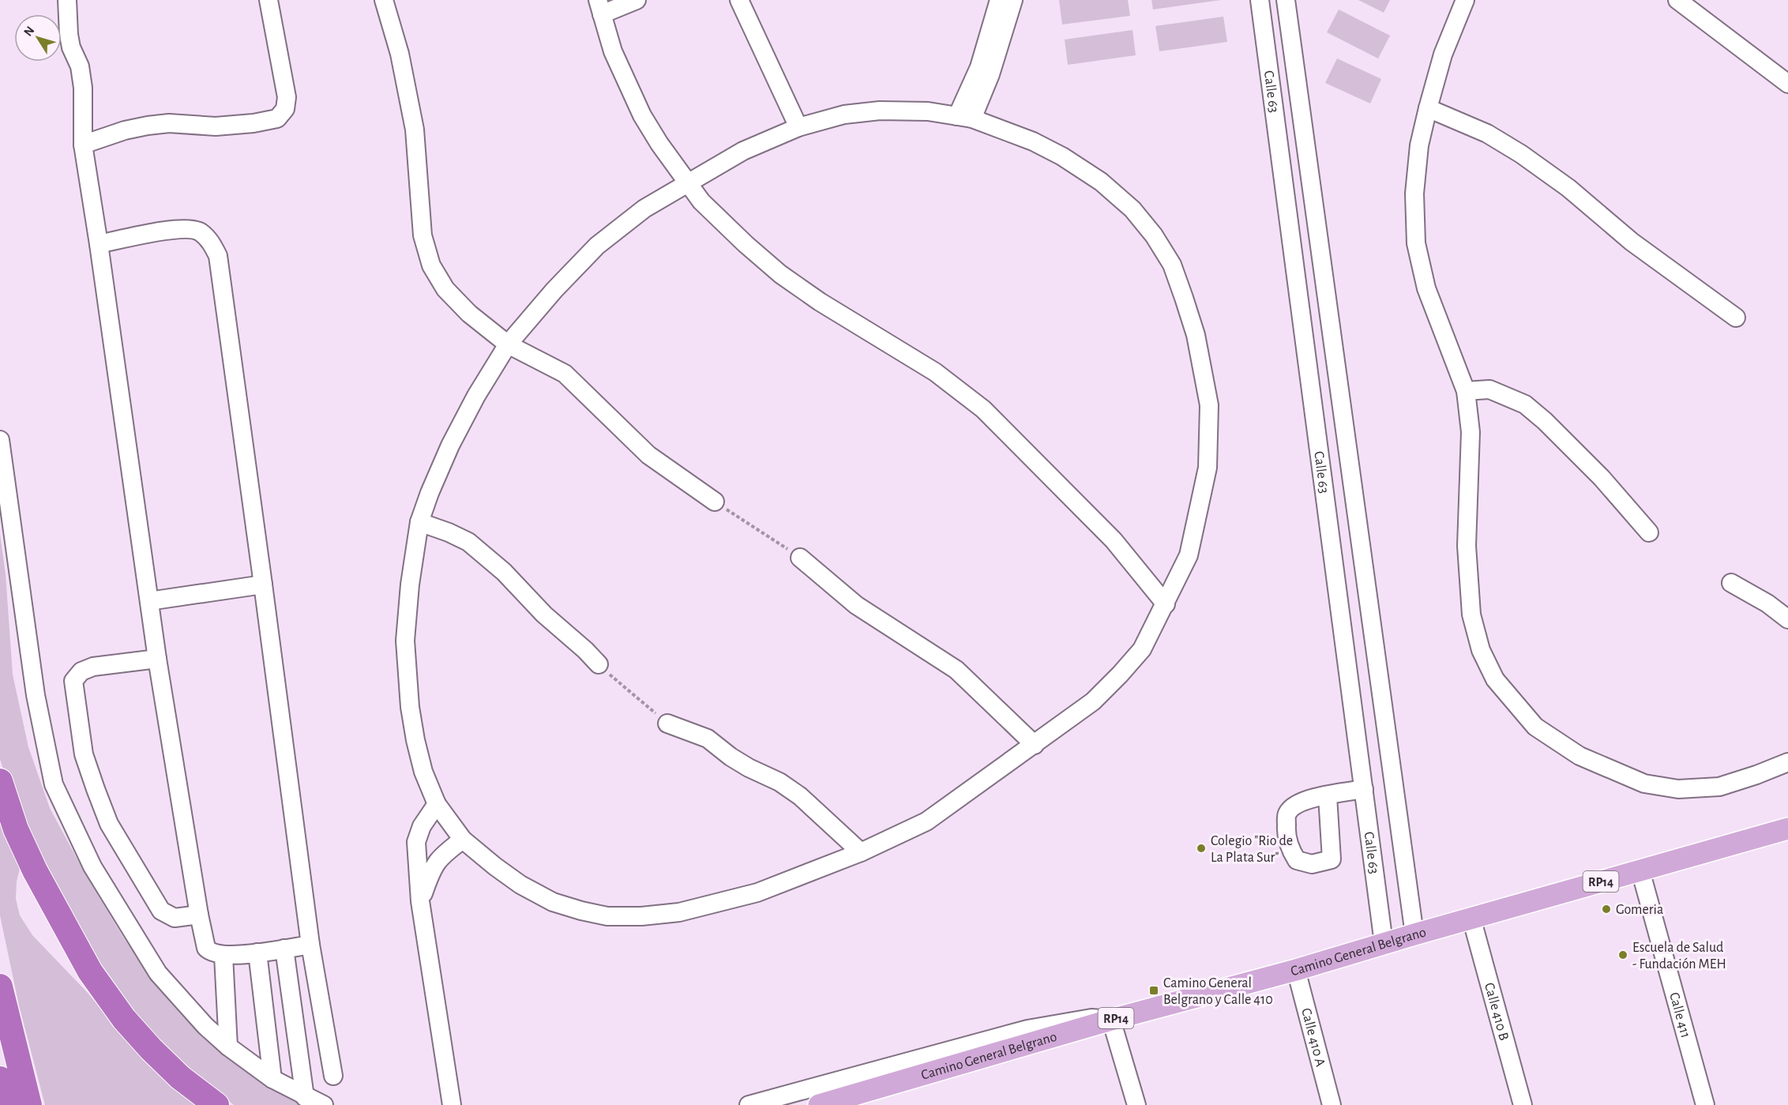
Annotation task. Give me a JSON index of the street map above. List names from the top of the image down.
{
  "streets": {
    "main road": ["RP14", "Camino General Belgrano"],
    "street": [
      "Calle 63",
      "Calle 410 B",
      "Calle 411",
      "Calle 410 A"
    ]
  },
  "crossings": [
    ["Calle 63", "Camino General Belgrano"],
    ["Camino General Belgrano", "Calle 410 B"],
    ["Camino General Belgrano", "Calle 411"],
    ["Camino General Belgrano", "Calle 410 A"]
  ],
  "places": {
    "other": ["Colegio \"Rio de La Plata Sur\"", "Gomeria", "Escuela de Salud - Fundación MEH"],
    "transit": ["Camino General Belgrano y Calle 410"]
  },
  "north": "top left"
}
